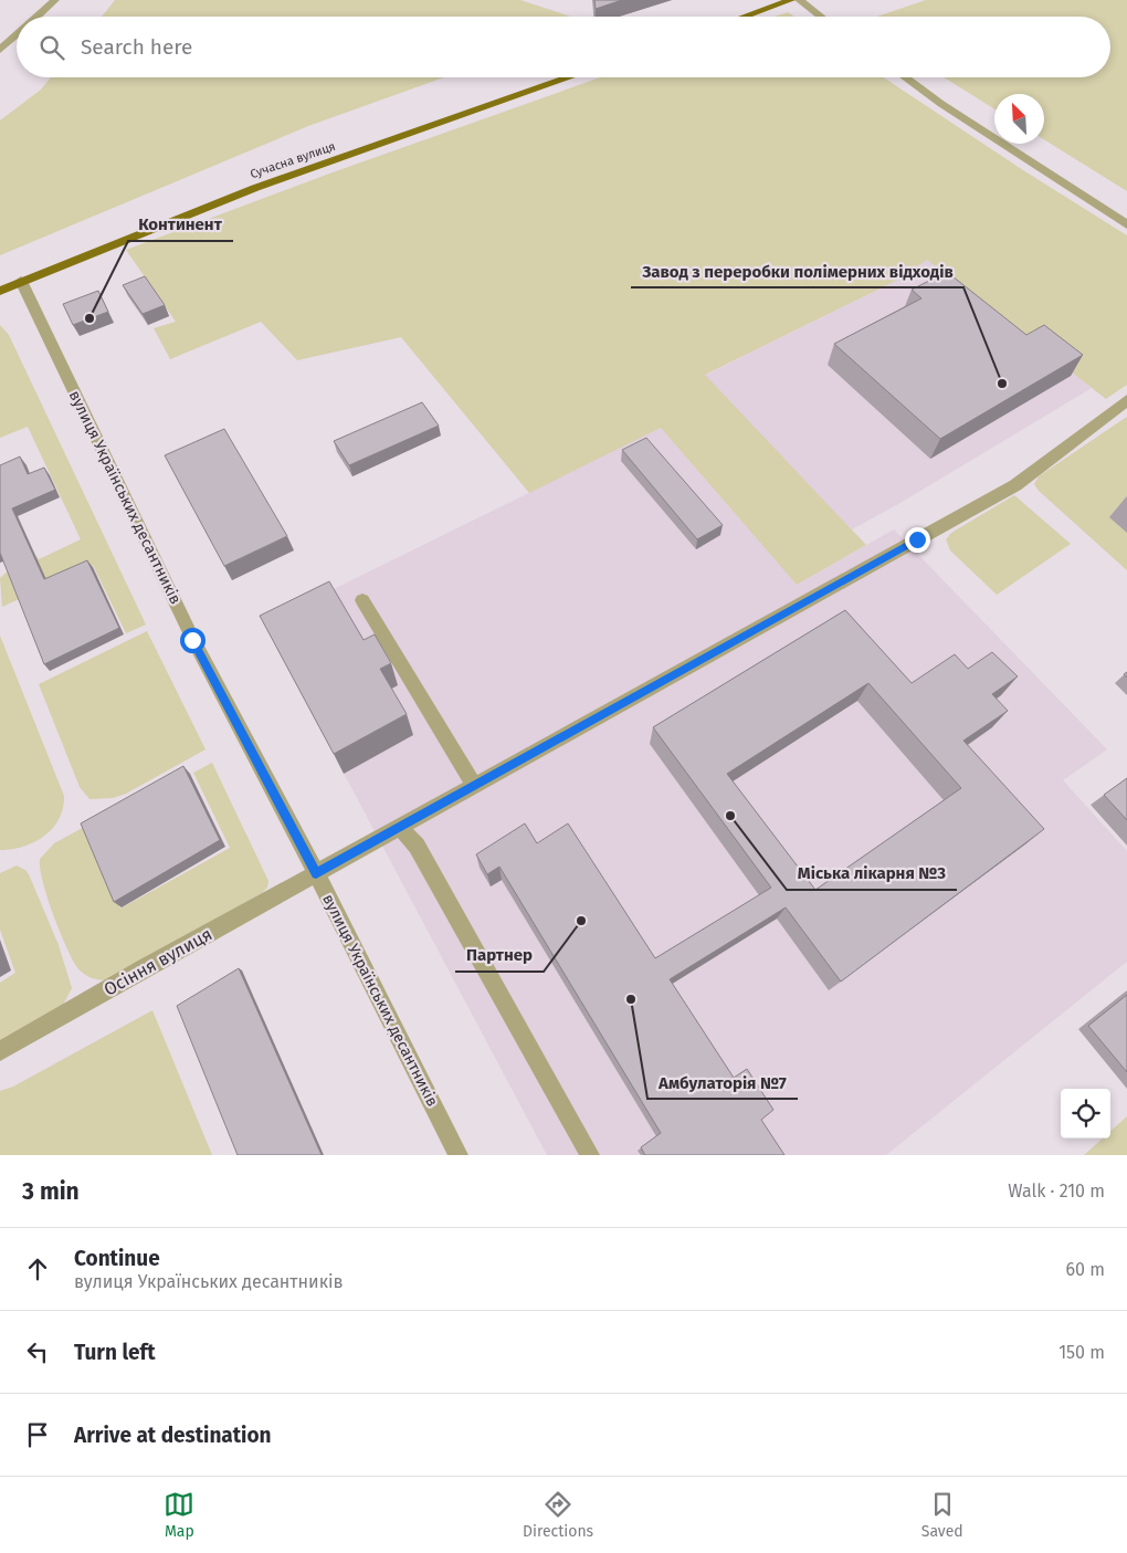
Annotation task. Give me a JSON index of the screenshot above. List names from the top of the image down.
{
  "streets": {
    "main road": ["Сучасна вулиця"],
    "street": ["вулиця Українських десантників", "Осіння вулиця"]
  },
  "crossings": [
    ["Сучасна вулиця", "вулиця Українських десантників"],
    ["вулиця Українських десантників", "Осіння вулиця"]
  ],
  "places": [
    "Континент",
    "Завод з переробки полімерних відходів",
    "Міська лікарня №3",
    "Партнер",
    "Амбулаторія №7"
  ],
  "north": "top left",
  "page": {
    "search": "Search here",
    "heading": ["3 min", "Walk · 210 m"],
    "list": [
      ["Continue", "вулиця Українських десантників", "60 m"],
      ["Turn left", "150 m"],
      "Arrive at destination"
    ],
    "nav": ["Map", "Directions", "Saved"]
  }
}
